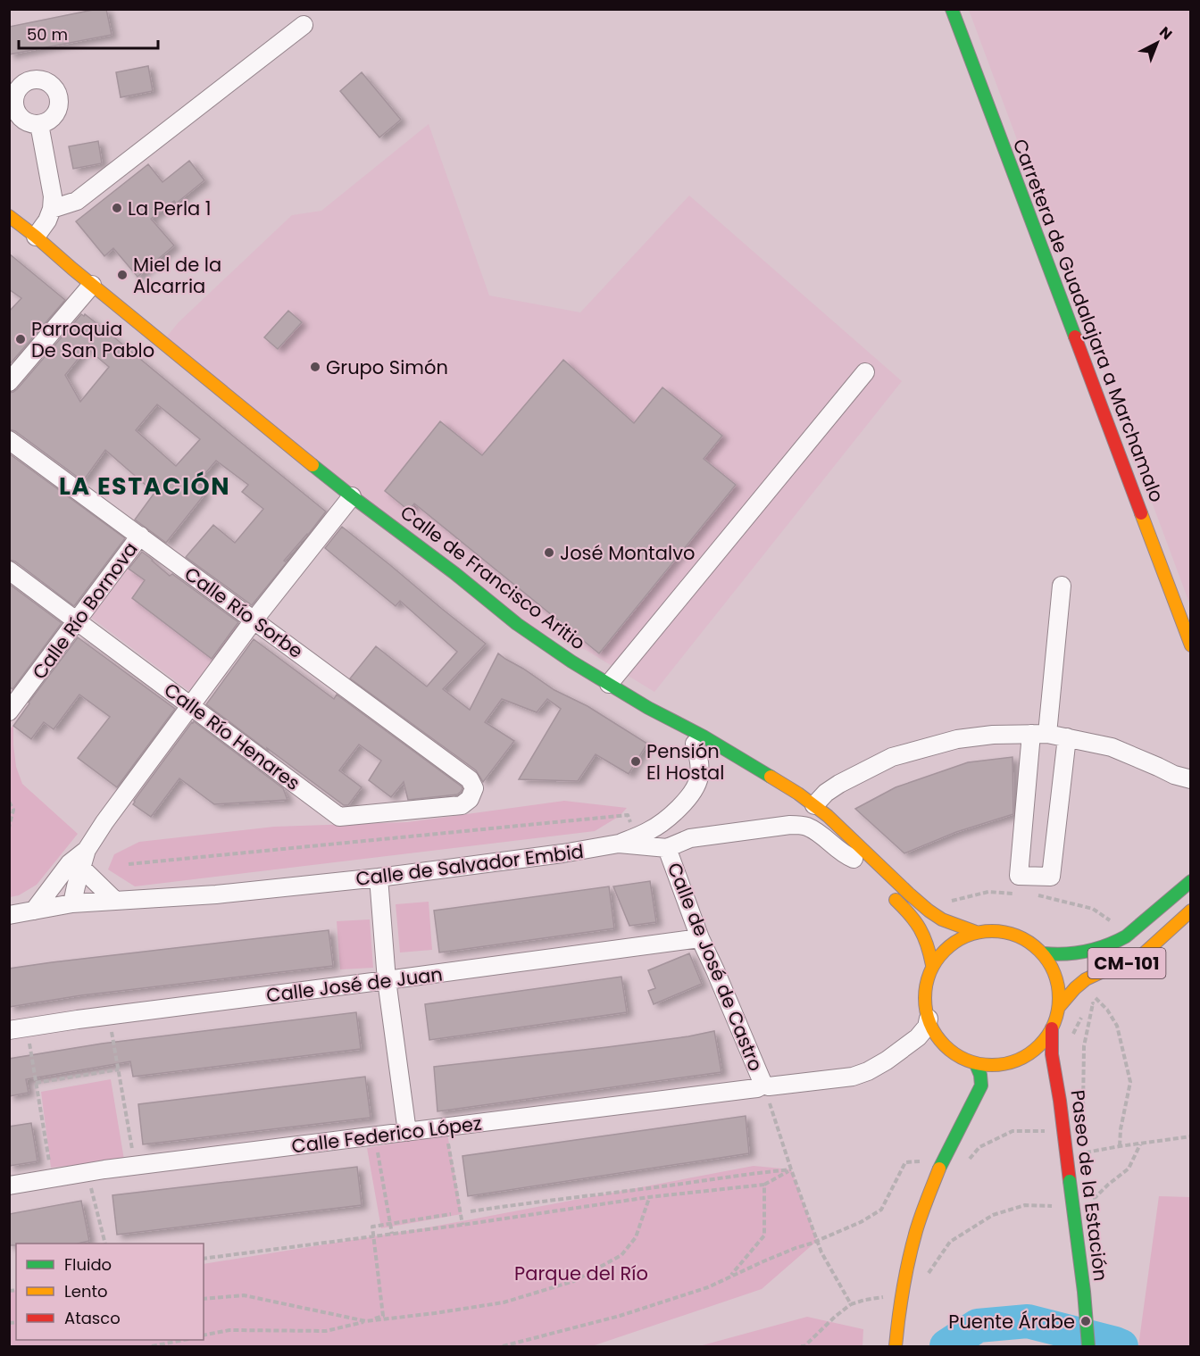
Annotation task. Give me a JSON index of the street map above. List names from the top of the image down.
{
  "streets": {
    "main road": [
      "Carretera de Guadalajara a Marchamalo",
      "Calle de Francisco Aritio",
      "CM-101",
      "Paseo de la Estación"
    ],
    "street": [
      "Calle Río Bornova",
      "Calle Río Sorbe",
      "Calle Río Henares",
      "Calle de Salvador Embid",
      "Calle de José de Castro",
      "Calle José de Juan",
      "Calle Federico López"
    ]
  },
  "crossings": [
    ["Calle de Francisco Aritio", "CM-101"],
    ["Calle de Francisco Aritio", "Calle Federico López"],
    ["Calle de Francisco Aritio", "Paseo de la Estación"],
    ["Calle Río Bornova", "Calle Río Sorbe"],
    ["Calle Río Bornova", "Calle Río Henares"],
    ["Calle Río Sorbe", "Calle Río Henares"],
    ["Calle de Salvador Embid", "Calle de José de Castro"],
    ["CM-101", "Calle Federico López"],
    ["CM-101", "Paseo de la Estación"],
    ["Calle de José de Castro", "Calle José de Juan"],
    ["Calle de José de Castro", "Calle Federico López"],
    ["Calle Federico López", "Paseo de la Estación"]
  ],
  "districts": ["LA ESTACIÓN"],
  "parks": ["Parque del Río"],
  "places": [
    "La Perla 1",
    "Miel de la Alcarria",
    "Parroquia De San Pablo",
    "Grupo Simón",
    "José Montalvo",
    "Pensión El Hostal",
    "Puente Árabe"
  ],
  "legend": ["Fluido", "Lento", "Atasco"],
  "scale_bar": "50 m",
  "north": "top right"
}
